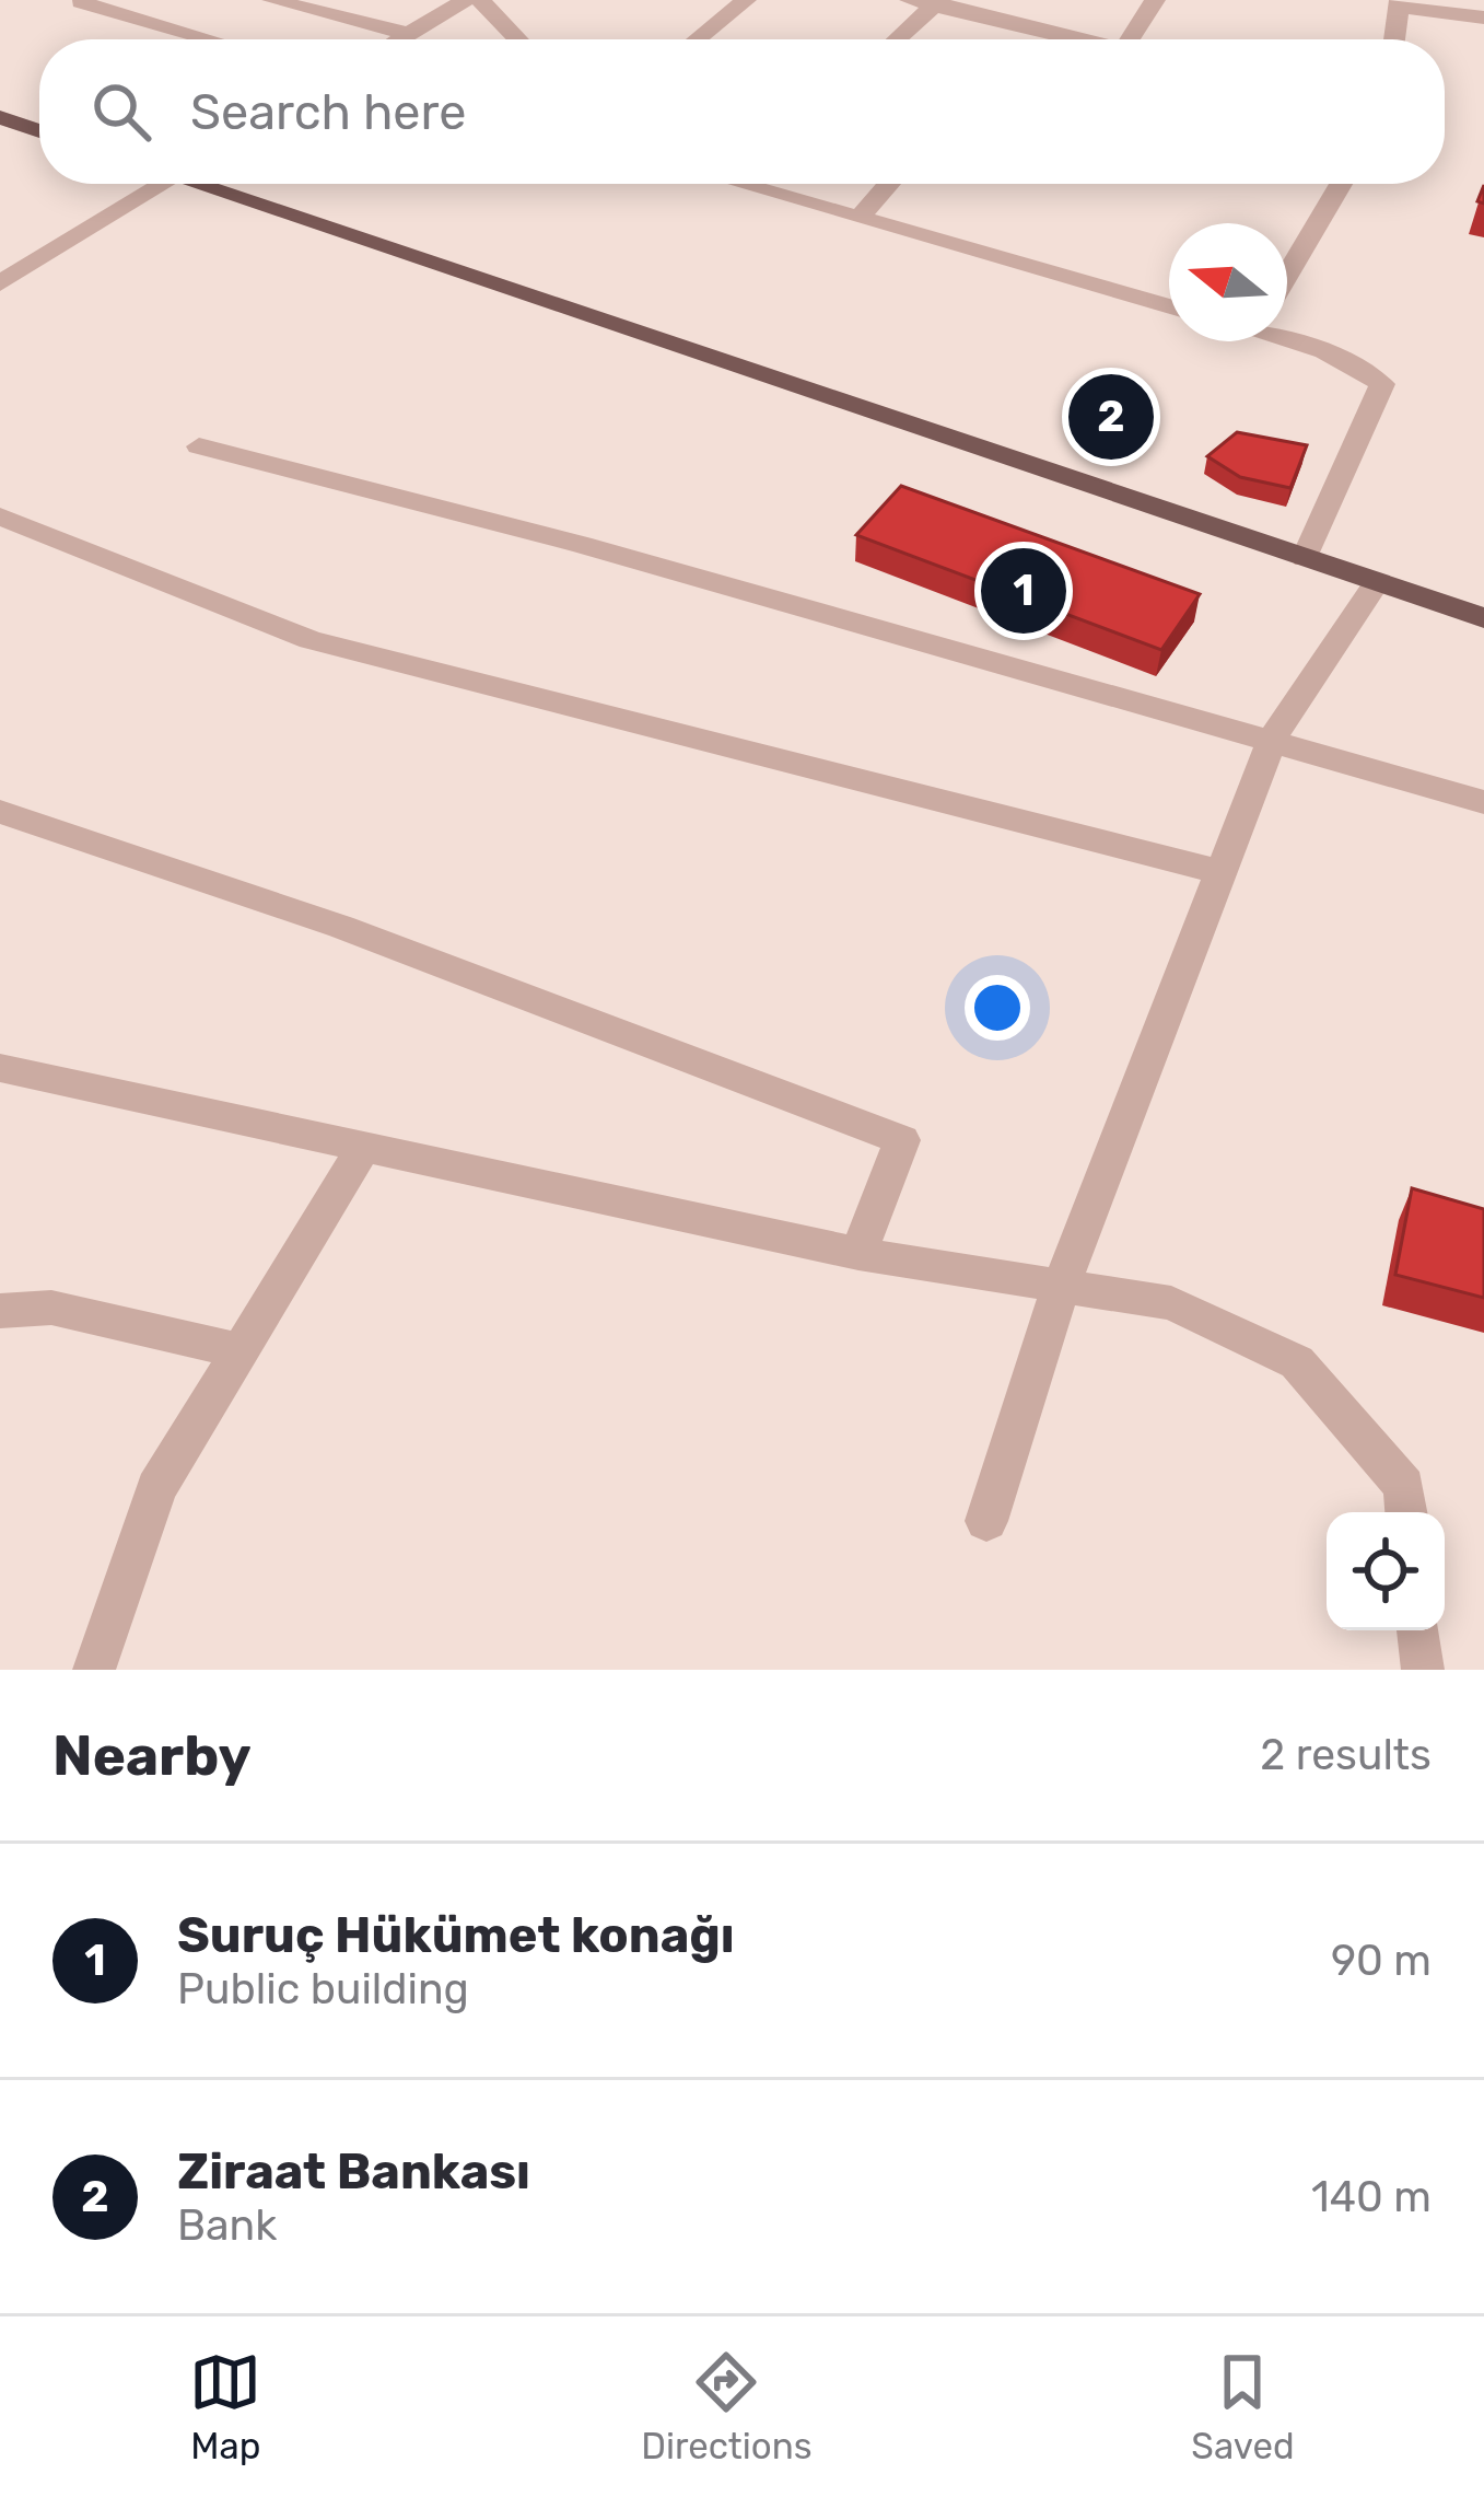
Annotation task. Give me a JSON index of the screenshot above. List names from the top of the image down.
{
  "north": "left",
  "page": {
    "search": "Search here",
    "pins": ["2", "1"],
    "heading": ["Nearby", "2 results"],
    "list": [
      {
        "mark": "1",
        "name": "Suruç Hükümet konağı",
        "note": "Public building",
        "value": "90 m"
      },
      {
        "mark": "2",
        "name": "Ziraat Bankası",
        "note": "Bank",
        "value": "140 m"
      }
    ],
    "nav": ["Map", "Directions", "Saved"]
  }
}
